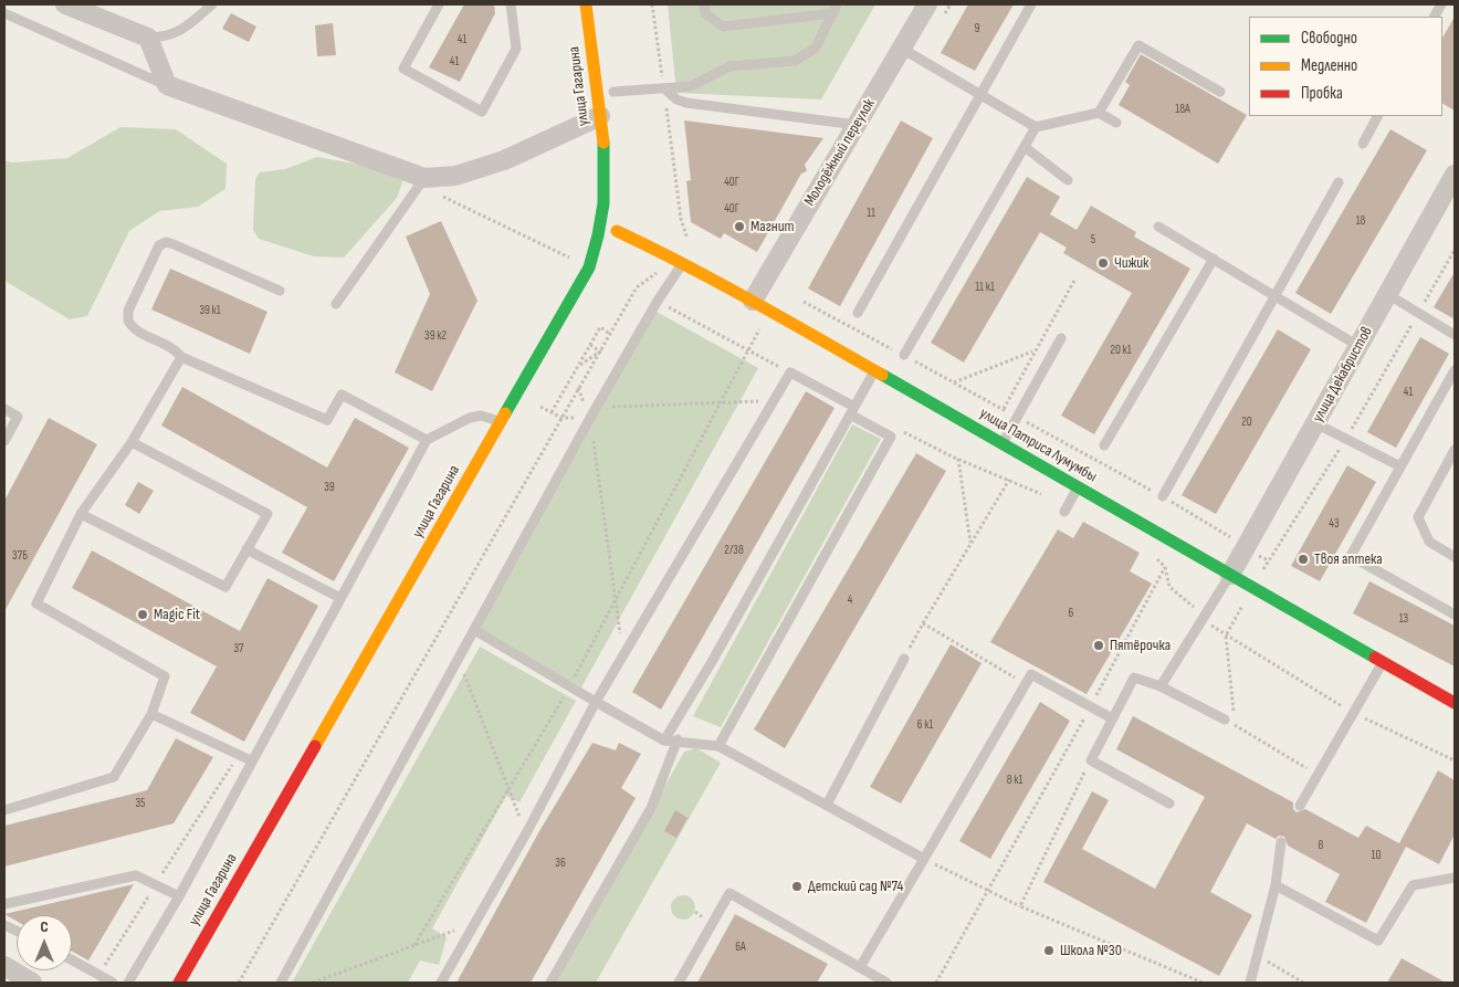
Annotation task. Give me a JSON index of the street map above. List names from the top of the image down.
{
  "streets": {
    "main road": ["улица Гагарина", "улица Патриса Лумумбы"],
    "street": ["Молодёжный переулок", "улица Декабристов"]
  },
  "crossings": [
    ["улица Гагарина", "улица Патриса Лумумбы"],
    ["Молодёжный переулок", "улица Патриса Лумумбы"],
    ["улица Декабристов", "улица Патриса Лумумбы"]
  ],
  "places": [
    "Магнит",
    "Чижик",
    "Твоя аптека",
    "Magic Fit",
    "Пятёрочка",
    "Детский сад №74",
    "Школа №30"
  ],
  "house_numbers": [
    "9",
    "41",
    "41",
    "18А",
    "40Г",
    "40Г",
    "11",
    "18",
    "5",
    "11 к1",
    "39 к1",
    "39 к2",
    "20 к1",
    "41",
    "20",
    "39",
    "43",
    "2/38",
    "37Б",
    "4",
    "6",
    "13",
    "37",
    "6 к1",
    "8 к1",
    "35",
    "8",
    "10",
    "36",
    "6А"
  ],
  "legend": ["Свободно", "Медленно", "Пробка"],
  "north": "top"
}
